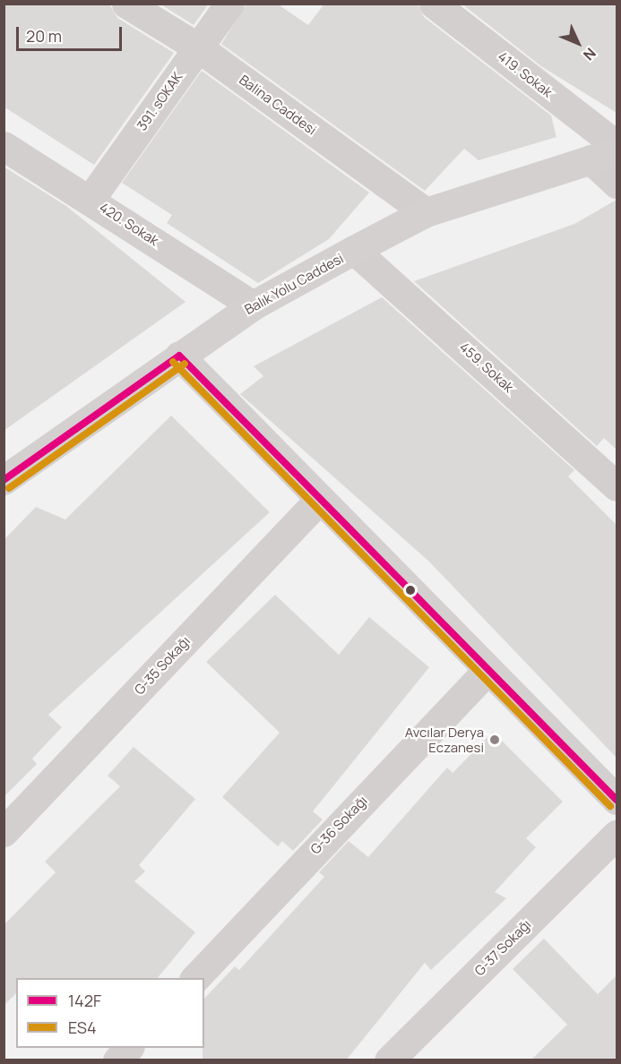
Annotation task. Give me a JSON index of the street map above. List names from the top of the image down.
{
  "streets": {
    "main road": ["Balık Yolu Caddesi"],
    "street": [
      "419. Sokak",
      "391. sOKAK",
      "Balina Caddesi",
      "420. Sokak",
      "459. Sokak",
      "G-35 Sokağı",
      "G-36 Sokağı",
      "G-37 Sokağı"
    ]
  },
  "crossings": [
    ["391. sOKAK", "Balina Caddesi"],
    ["391. sOKAK", "420. Sokak"],
    ["Balina Caddesi", "Balık Yolu Caddesi"],
    ["420. Sokak", "Balık Yolu Caddesi"],
    ["Balık Yolu Caddesi", "459. Sokak"]
  ],
  "places": ["Avcılar Derya Eczanesi"],
  "lines": ["transit line 142F", "transit line ES4"],
  "legend": ["142F", "ES4"],
  "scale_bar": "20 m",
  "north": "bottom right"
}
